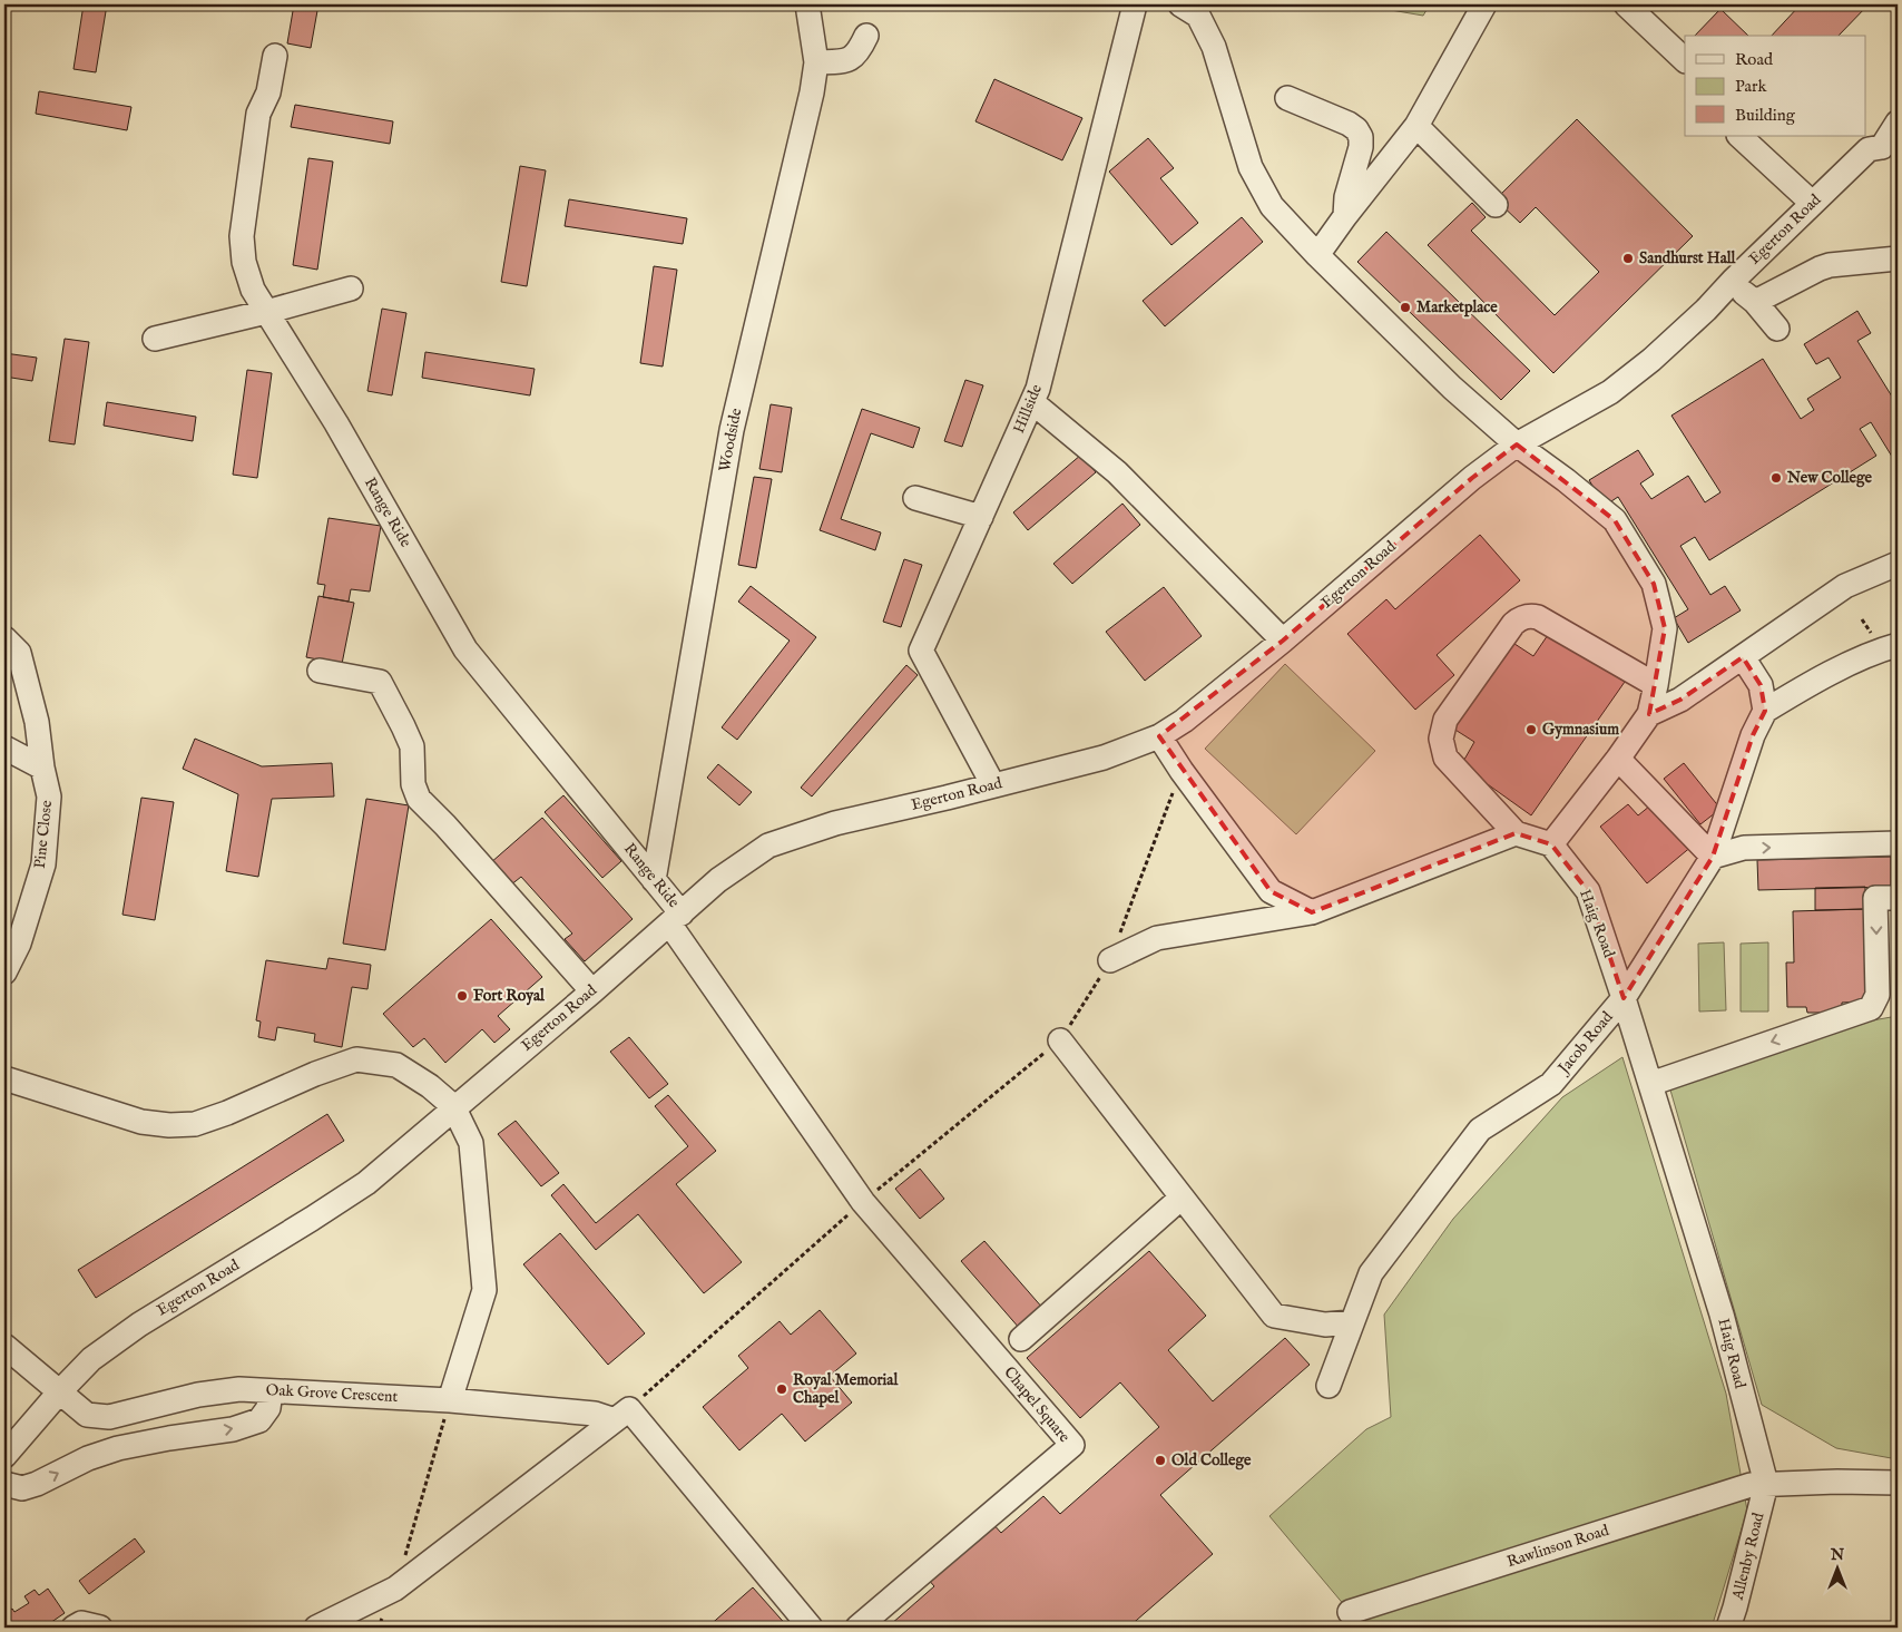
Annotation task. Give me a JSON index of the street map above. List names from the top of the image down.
{
  "streets": {
    "street": [
      "Egerton Road",
      "Hillside",
      "Woodside",
      "Range Ride",
      "Pine Close",
      "Haig Road",
      "Jacob Road",
      "Oak Grove Crescent",
      "Chapel Square",
      "Rawlinson Road",
      "Allenby Road"
    ]
  },
  "crossings": [
    ["Egerton Road", "Hillside"],
    ["Egerton Road", "Range Ride"],
    ["Egerton Road", "Oak Grove Crescent"],
    ["Woodside", "Range Ride"],
    ["Range Ride", "Chapel Square"],
    ["Haig Road", "Jacob Road"],
    ["Haig Road", "Rawlinson Road"],
    ["Haig Road", "Allenby Road"],
    ["Rawlinson Road", "Allenby Road"]
  ],
  "places": [
    "Sandhurst Hall",
    "Marketplace",
    "New College",
    "Gymnasium",
    "Fort Royal",
    "Royal Memorial Chapel",
    "Old College"
  ],
  "legend": ["Road", "Park", "Building"],
  "north": "top"
}
